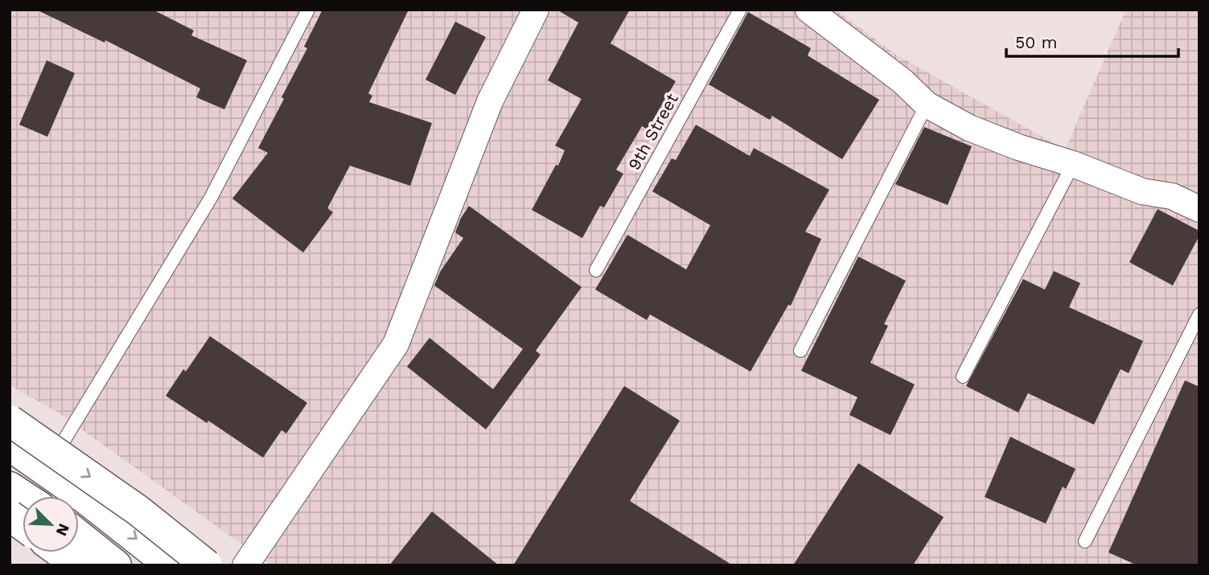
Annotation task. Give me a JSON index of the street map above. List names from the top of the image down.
{
  "streets": {
    "lane": ["9th Street"]
  },
  "scale_bar": "50 m",
  "north": "bottom right"
}
